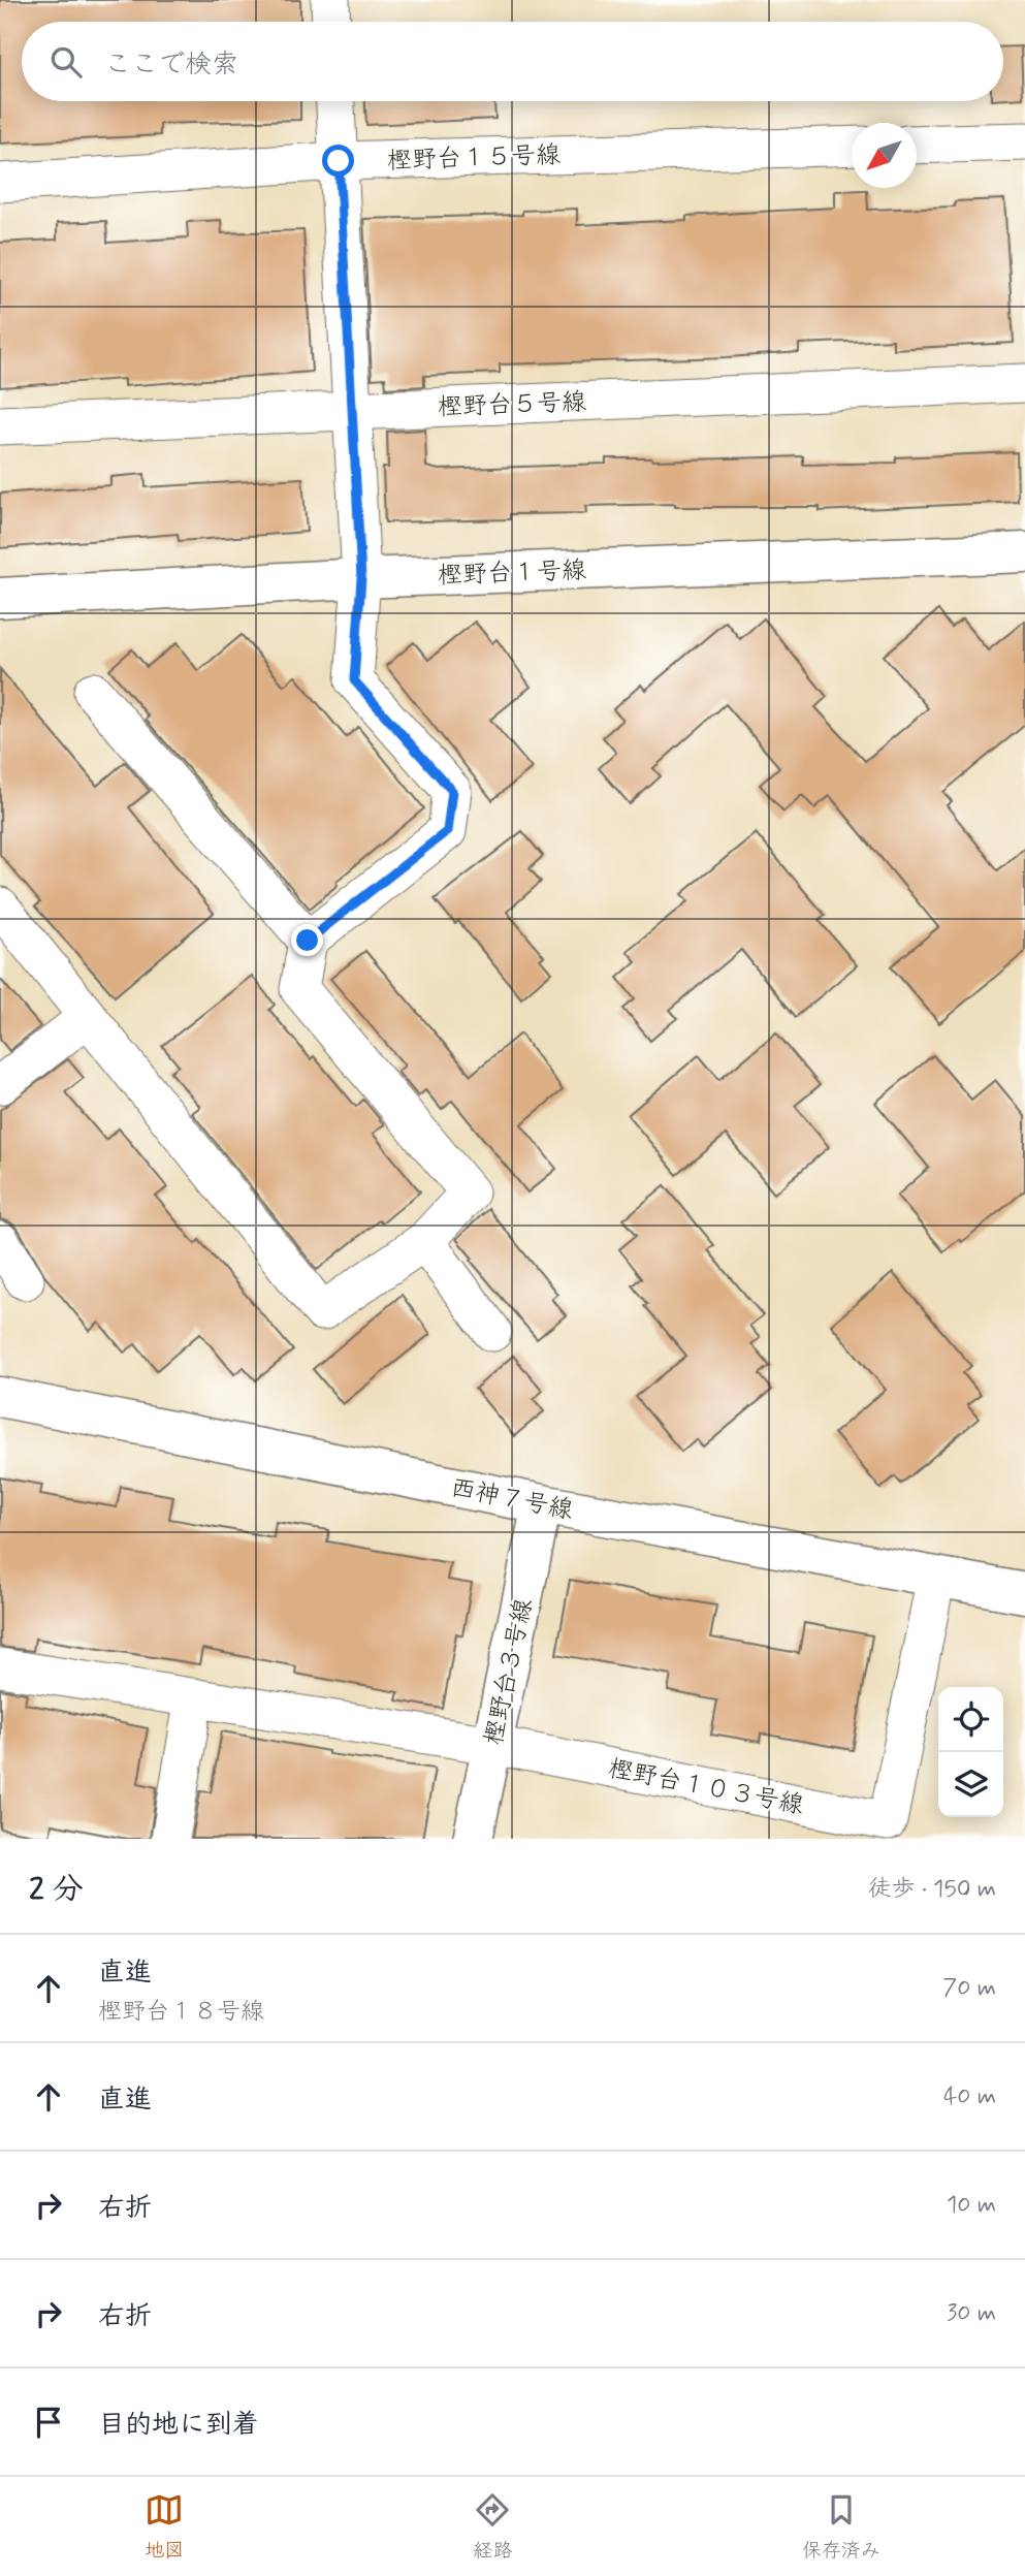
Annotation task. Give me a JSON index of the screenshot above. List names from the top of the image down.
{
  "streets": {
    "street": [
      "樫野台１５号線",
      "樫野台５号線",
      "樫野台１号線",
      "西神７号線",
      "樫野台３号線",
      "樫野台１０３号線"
    ]
  },
  "crossings": [
    ["西神７号線", "樫野台３号線"],
    ["西神７号線", "樫野台１０３号線"],
    ["樫野台３号線", "樫野台１０３号線"]
  ],
  "north": "bottom left",
  "page": {
    "search": "ここで検索",
    "heading": ["2 分", "徒歩 · 150 m"],
    "list": [
      ["直進", "樫野台１８号線", "70 m"],
      ["直進", "40 m"],
      ["右折", "10 m"],
      ["右折", "30 m"],
      "目的地に到着"
    ],
    "nav": ["地図", "経路", "保存済み"]
  }
}
